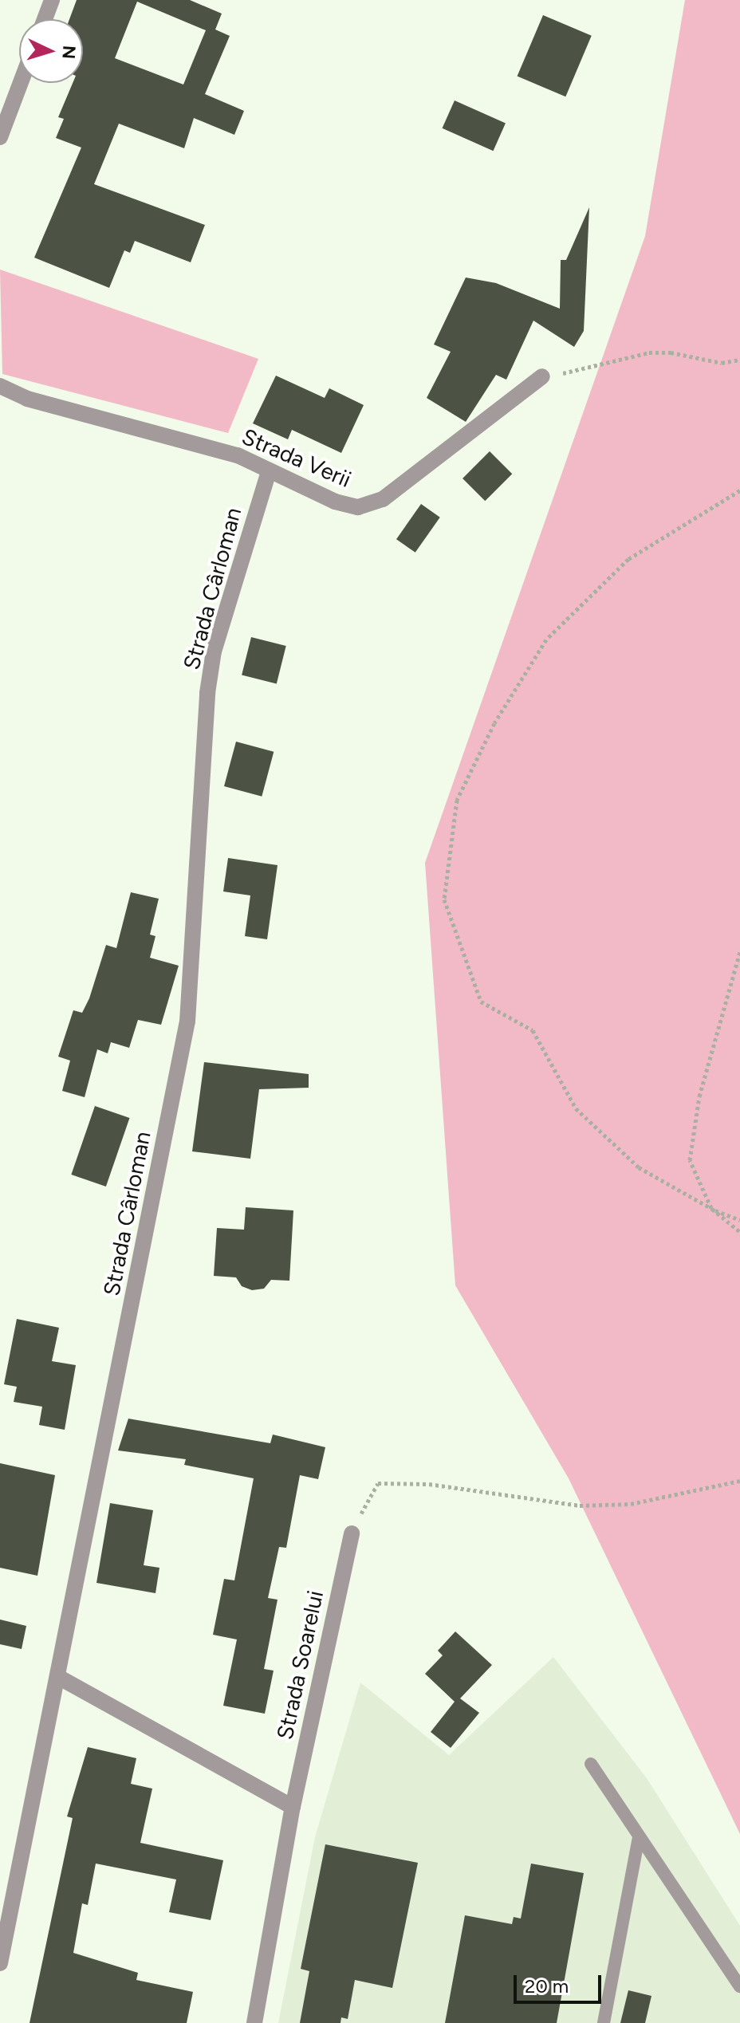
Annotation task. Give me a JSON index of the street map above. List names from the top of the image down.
{
  "streets": {
    "street": ["Strada Verii", "Strada Cârloman", "Strada Soarelui"]
  },
  "crossings": [
    ["Strada Verii", "Strada Cârloman"]
  ],
  "scale_bar": "20 m",
  "north": "right"
}
